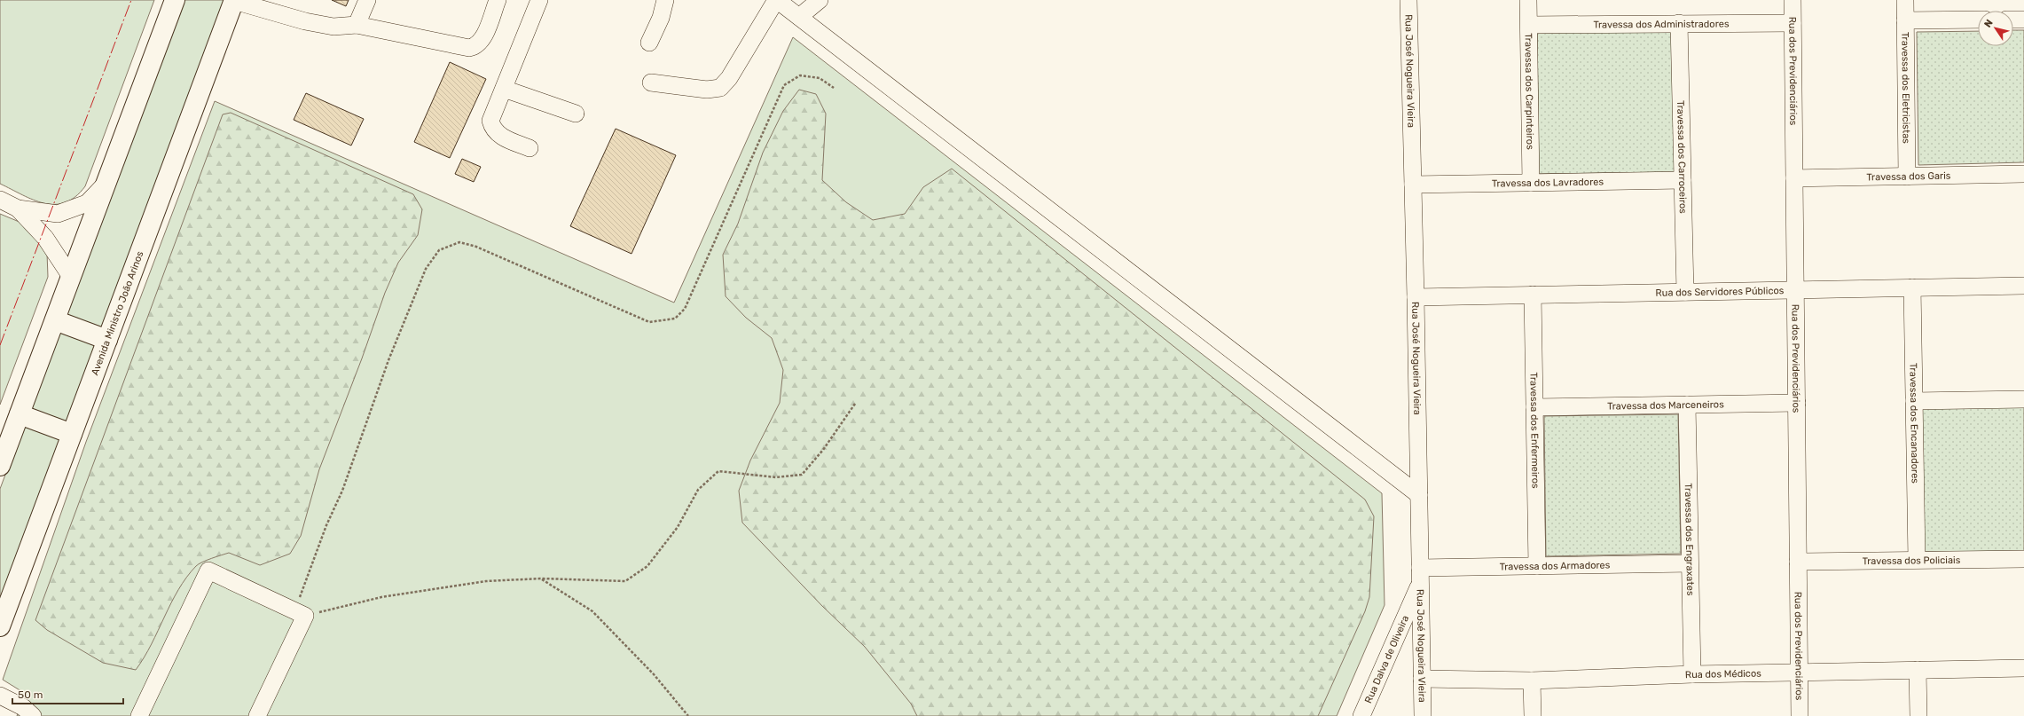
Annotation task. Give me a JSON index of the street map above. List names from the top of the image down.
{
  "streets": {
    "main road": ["Avenida Ministro João Arinos"],
    "street": [
      "Travessa dos Administradores",
      "Rua José Nogueira Vieira",
      "Rua dos Previdenciários",
      "Travessa dos Eletricistas",
      "Travessa dos Carpinteiros",
      "Travessa dos Carroceiros",
      "Travessa dos Garis",
      "Travessa dos Lavradores",
      "Rua dos Servidores Públicos",
      "Travessa dos Marceneiros",
      "Travessa dos Encanadores",
      "Travessa dos Enfermeiros",
      "Travessa dos Engraxates",
      "Travessa dos Policiais",
      "Travessa dos Armadores",
      "Rua Dalva de Oliveira",
      "Rua dos Médicos"
    ]
  },
  "crossings": [
    ["Travessa dos Administradores", "Rua dos Previdenciários"],
    ["Travessa dos Administradores", "Travessa dos Carpinteiros"],
    ["Travessa dos Administradores", "Travessa dos Carroceiros"],
    ["Rua José Nogueira Vieira", "Travessa dos Lavradores"],
    ["Rua José Nogueira Vieira", "Rua dos Servidores Públicos"],
    ["Rua José Nogueira Vieira", "Travessa dos Armadores"],
    ["Rua José Nogueira Vieira", "Rua Dalva de Oliveira"],
    ["Rua José Nogueira Vieira", "Rua dos Médicos"],
    ["Rua dos Previdenciários", "Travessa dos Garis"],
    ["Rua dos Previdenciários", "Rua dos Servidores Públicos"],
    ["Rua dos Previdenciários", "Travessa dos Marceneiros"],
    ["Rua dos Previdenciários", "Travessa dos Policiais"],
    ["Rua dos Previdenciários", "Rua dos Médicos"],
    ["Travessa dos Eletricistas", "Travessa dos Garis"],
    ["Travessa dos Carpinteiros", "Travessa dos Lavradores"],
    ["Travessa dos Carroceiros", "Travessa dos Lavradores"],
    ["Travessa dos Carroceiros", "Rua dos Servidores Públicos"],
    ["Rua dos Servidores Públicos", "Travessa dos Encanadores"],
    ["Rua dos Servidores Públicos", "Travessa dos Enfermeiros"],
    ["Travessa dos Marceneiros", "Travessa dos Enfermeiros"],
    ["Travessa dos Marceneiros", "Travessa dos Engraxates"],
    ["Travessa dos Encanadores", "Travessa dos Policiais"],
    ["Travessa dos Enfermeiros", "Travessa dos Armadores"],
    ["Travessa dos Engraxates", "Travessa dos Armadores"],
    ["Travessa dos Engraxates", "Rua dos Médicos"],
    ["Travessa dos Armadores", "Rua Dalva de Oliveira"]
  ],
  "scale_bar": "50 m",
  "north": "top left"
}
